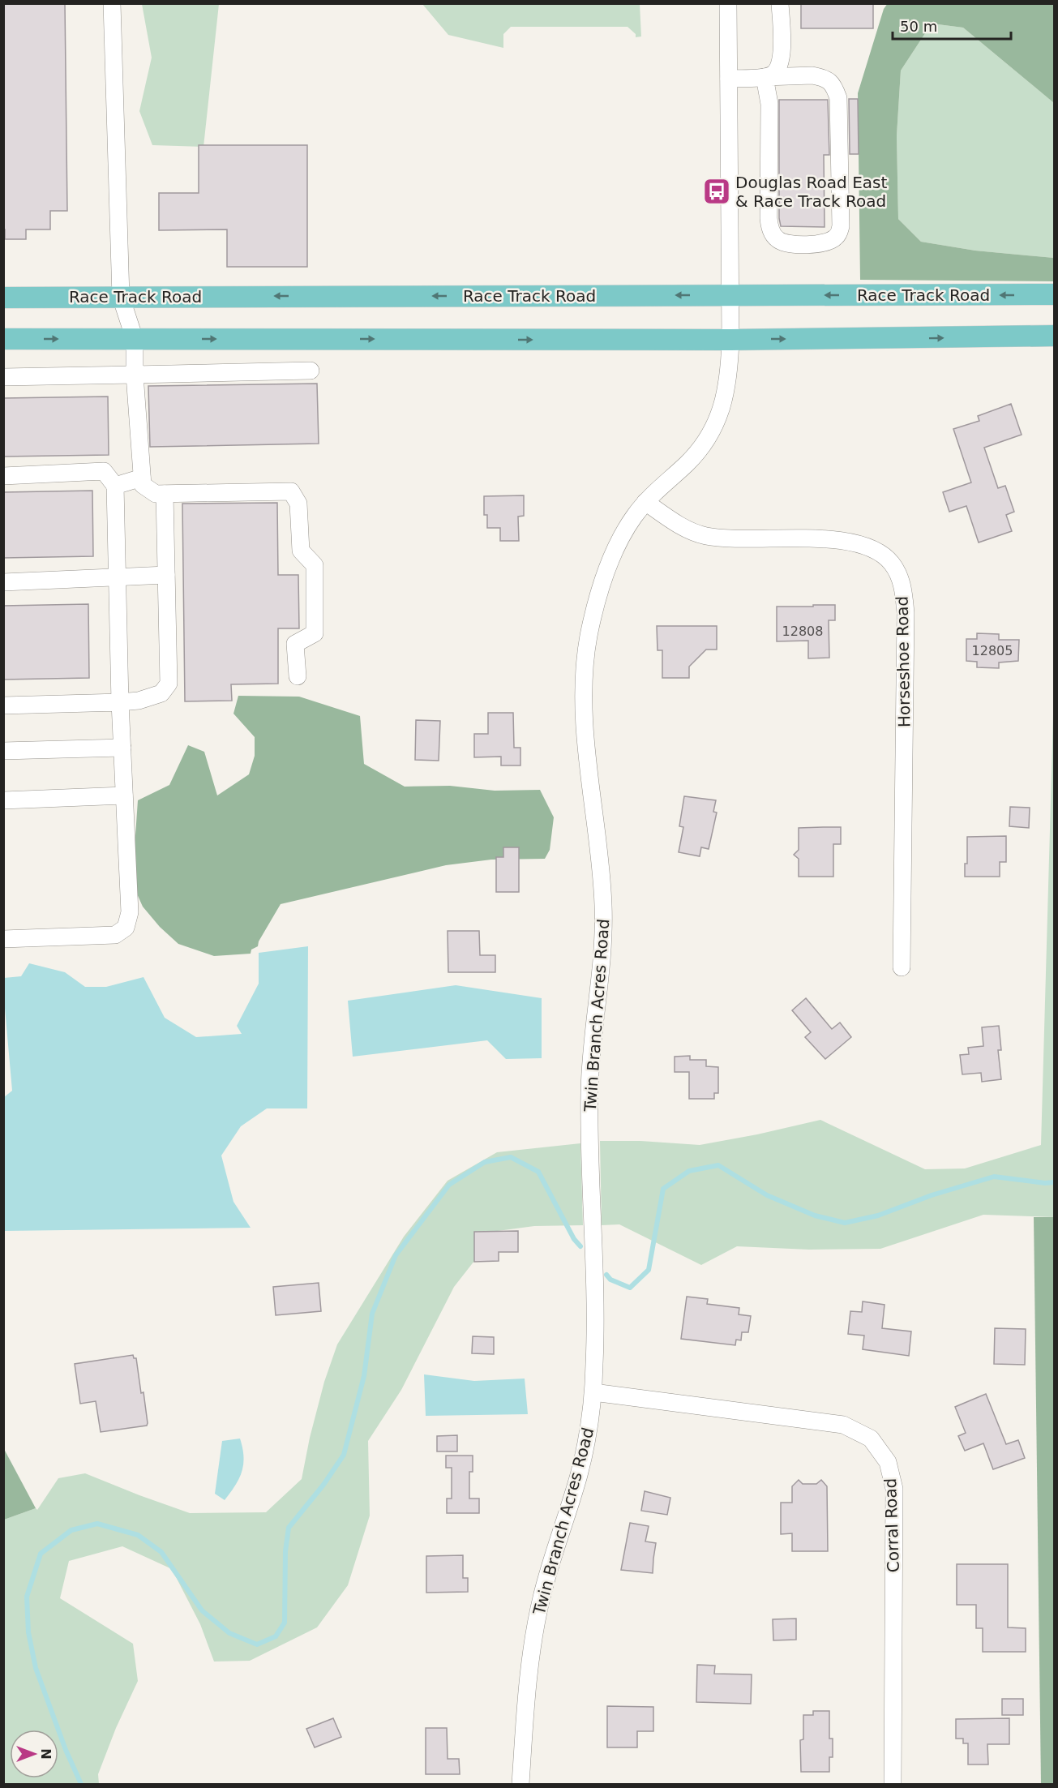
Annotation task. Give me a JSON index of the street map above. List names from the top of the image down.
{
  "streets": {
    "main road": ["Race Track Road"],
    "street": ["Horseshoe Road", "Twin Branch Acres Road", "Corral Road"]
  },
  "crossings": [
    ["Race Track Road", "Twin Branch Acres Road"],
    ["Horseshoe Road", "Twin Branch Acres Road"],
    ["Twin Branch Acres Road", "Corral Road"]
  ],
  "places": {
    "bus stop": ["Douglas Road East & Race Track Road"]
  },
  "house_numbers": ["12808", "12805"],
  "scale_bar": "50 m",
  "north": "right"
}
